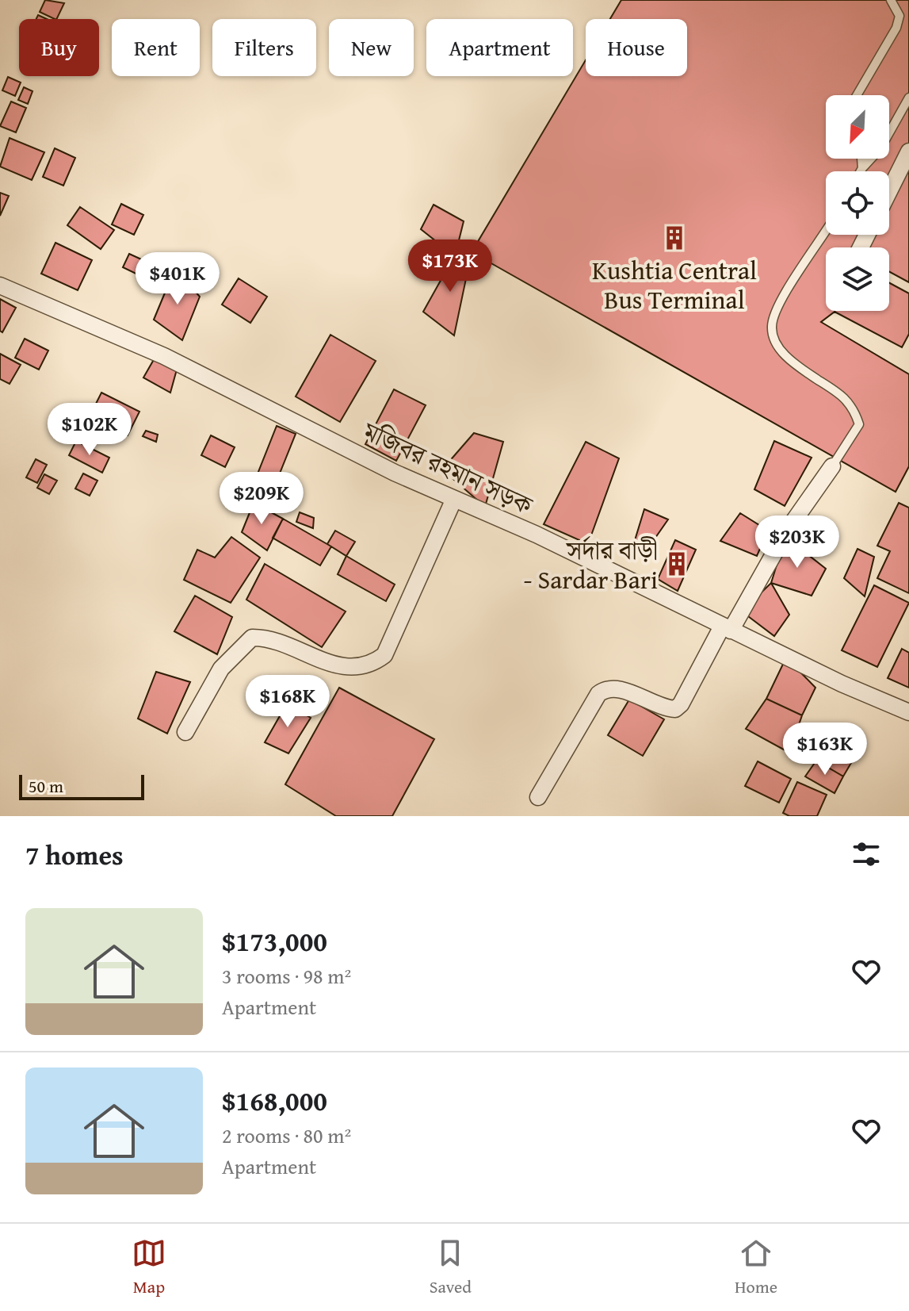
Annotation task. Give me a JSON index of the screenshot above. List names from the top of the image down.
{
  "streets": {
    "street": ["মজিবর রহমান সড়ক"]
  },
  "places": {
    "building": ["Kushtia Central Bus Terminal", "সর্দার বাড়ী - Sardar Bari"]
  },
  "scale_bar": "50 m",
  "north": "bottom left",
  "page": {
    "chip": [
      "Buy",
      "Rent",
      "Filters",
      "New",
      "Apartment",
      "House"
    ],
    "price": [
      "$173K",
      "$401K",
      "$102K",
      "$209K",
      "$203K",
      "$168K",
      "$163K"
    ],
    "scale": "50 m",
    "heading": "7 homes",
    "list": [
      {
        "name": "$173,000",
        "note": "3 rooms · 98 m² · Apartment"
      },
      {
        "name": "$168,000",
        "note": "2 rooms · 80 m² · Apartment"
      }
    ],
    "tabs": ["Map", "Saved", "Home"]
  }
}
